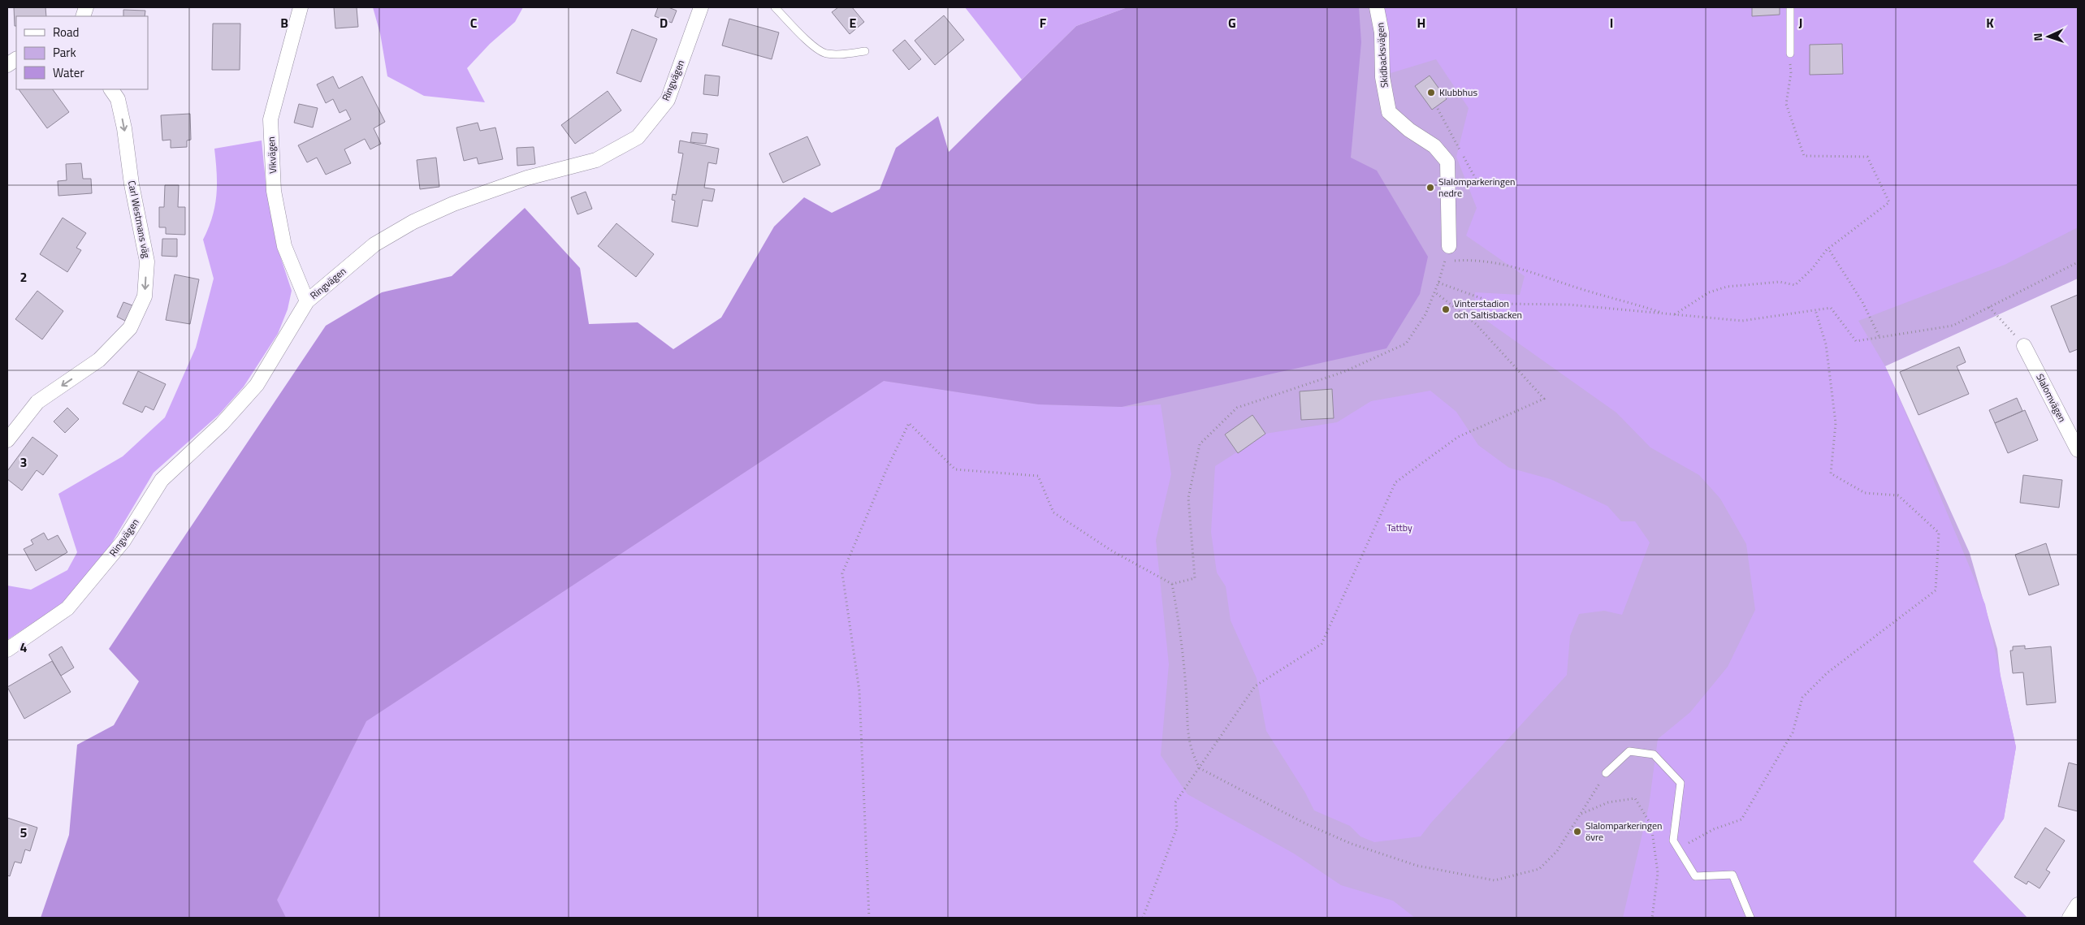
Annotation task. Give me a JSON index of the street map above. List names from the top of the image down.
{
  "streets": {
    "street": [
      "Skidbacksvägen",
      "Ringvägen",
      "Vikvägen",
      "Carl Westmans väg",
      "Slalomvägen"
    ]
  },
  "crossings": [
    ["Ringvägen", "Vikvägen"]
  ],
  "one_way": ["Carl Westmans väg"],
  "parks": ["Tattby"],
  "places": [
    "Klubbhus",
    "Slalomparkeringen nedre",
    "Vinterstadion och Saltisbacken",
    "Slalomparkeringen övre"
  ],
  "legend": ["Road", "Park", "Water"],
  "north": "left",
  "grid": {
    "columns": [
      "B",
      "C",
      "D",
      "E",
      "F",
      "G",
      "H",
      "I",
      "J",
      "K"
    ],
    "rows": [
      "2",
      "3",
      "4",
      "5"
    ]
  }
}
